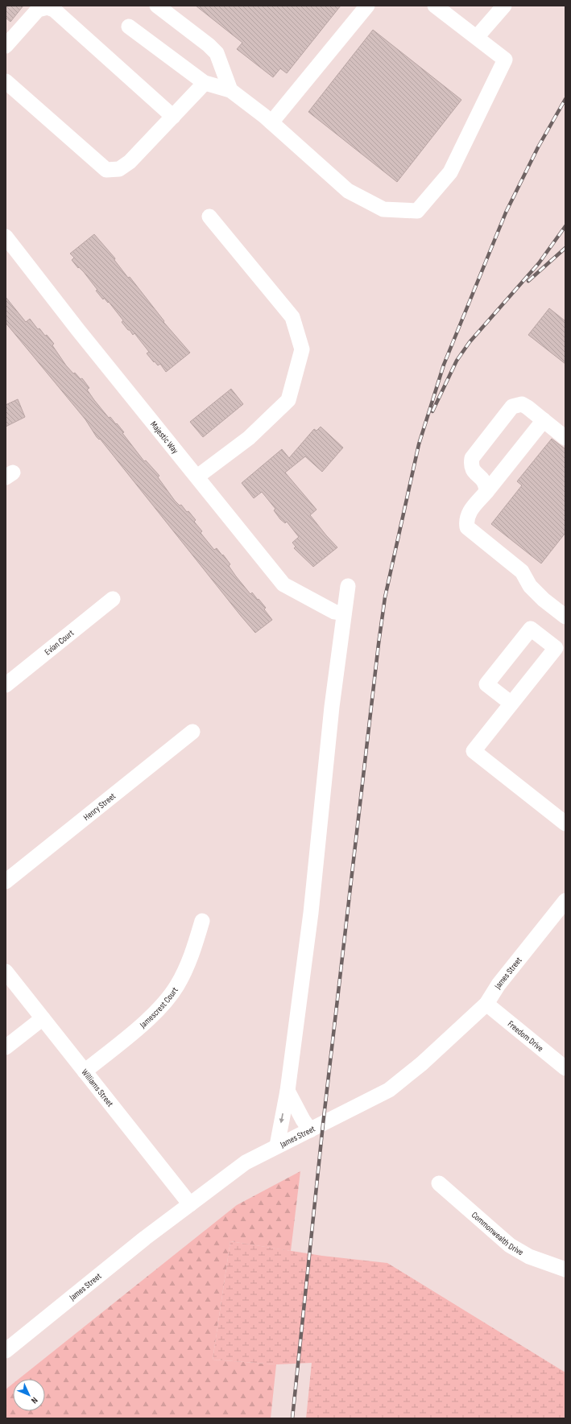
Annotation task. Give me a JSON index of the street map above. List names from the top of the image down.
{
  "streets": {
    "street": [
      "Majestic Way",
      "Evian Court",
      "Henry Street",
      "James Street",
      "Jamescrest Court",
      "Freedom Drive",
      "Williams Street",
      "Commonwealth Drive"
    ]
  },
  "crossings": [
    ["James Street", "Freedom Drive"],
    ["James Street", "Williams Street"],
    ["Jamescrest Court", "Williams Street"]
  ],
  "north": "bottom right"
}
